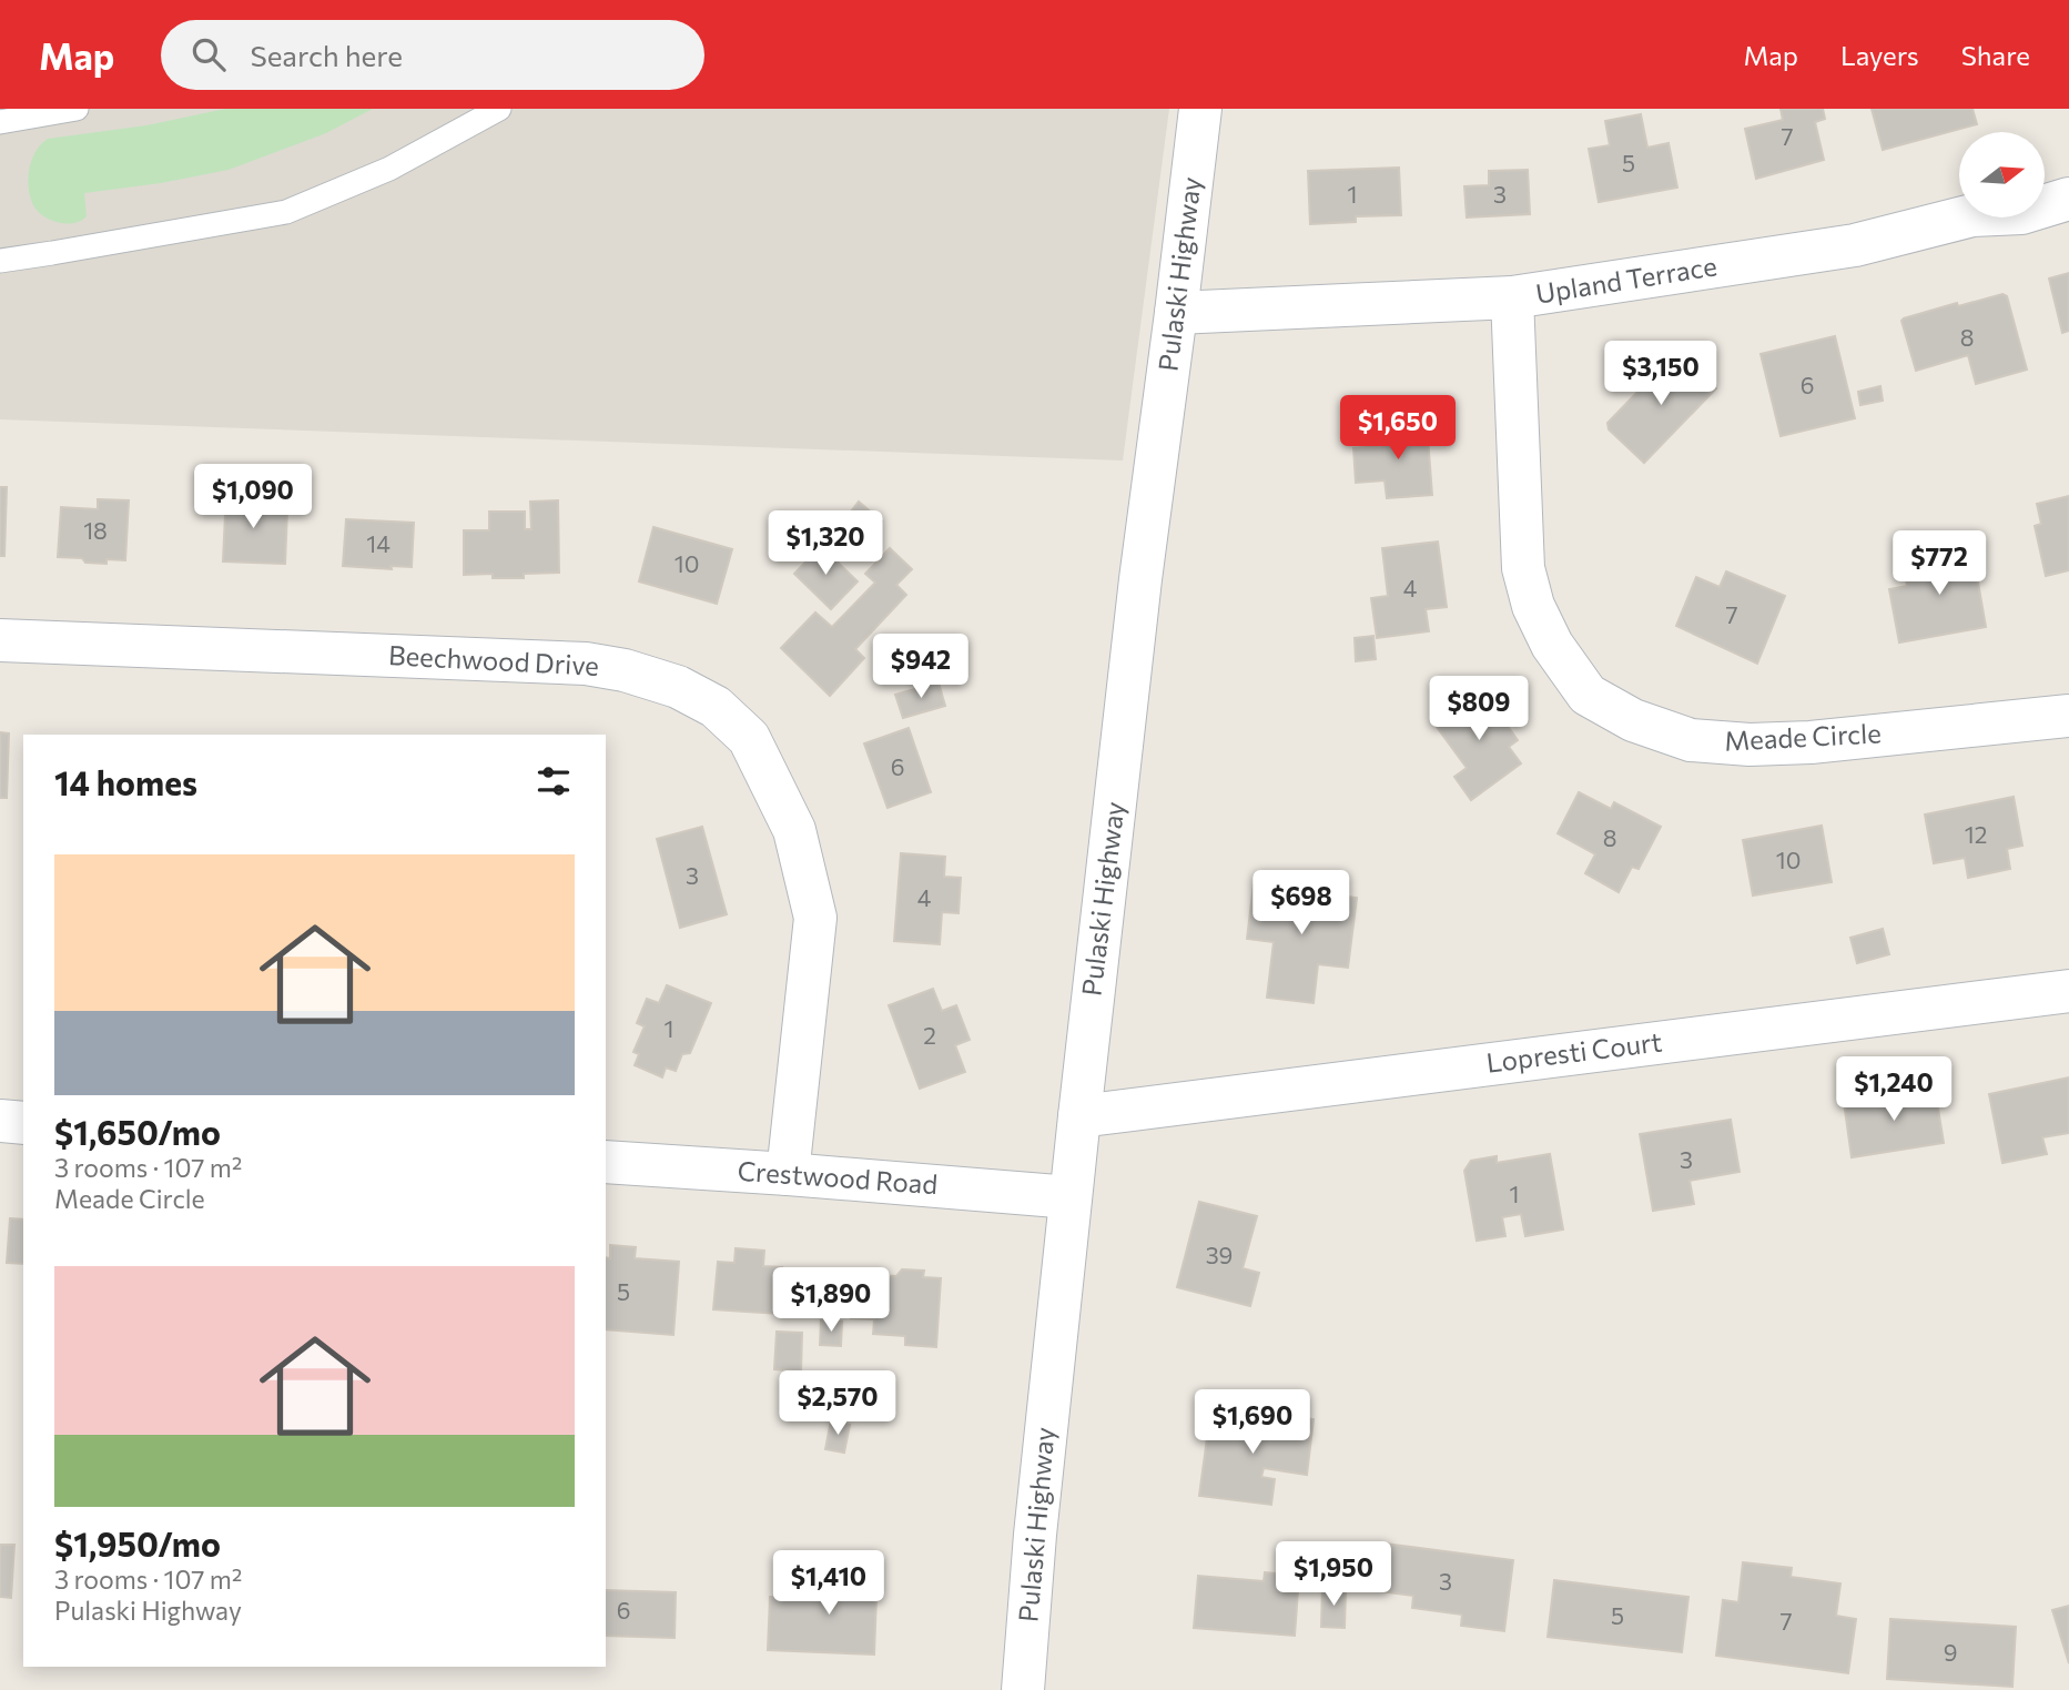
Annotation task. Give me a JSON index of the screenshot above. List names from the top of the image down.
{
  "streets": {
    "street": [
      "Pulaski Highway",
      "Upland Terrace",
      "Beechwood Drive",
      "Meade Circle",
      "Lopresti Court",
      "Crestwood Road"
    ]
  },
  "crossings": [
    ["Pulaski Highway", "Upland Terrace"],
    ["Pulaski Highway", "Lopresti Court"],
    ["Pulaski Highway", "Crestwood Road"],
    ["Upland Terrace", "Meade Circle"],
    ["Beechwood Drive", "Crestwood Road"]
  ],
  "house_numbers": [
    "7",
    "5",
    "1",
    "3",
    "8",
    "6",
    "18",
    "14",
    "10",
    "4",
    "7",
    "6",
    "12",
    "8",
    "10",
    "3",
    "4",
    "1",
    "2",
    "3",
    "1",
    "39",
    "5",
    "3",
    "6",
    "5",
    "7",
    "9"
  ],
  "north": "right",
  "page": {
    "header": "Map",
    "search": "Search here",
    "nav": ["Map", "Layers", "Share"],
    "price": [
      "$3,150",
      "$1,650",
      "$1,090",
      "$1,320",
      "$772",
      "$942",
      "$809",
      "$698",
      "$1,240",
      "$1,890",
      "$2,570",
      "$1,690",
      "$1,950",
      "$1,410"
    ],
    "heading": "14 homes",
    "list": [
      {
        "name": "$1,650/mo",
        "note": "3 rooms · 107 m² · Meade Circle"
      },
      {
        "name": "$1,950/mo",
        "note": "3 rooms · 107 m² · Pulaski Highway"
      }
    ]
  }
}
